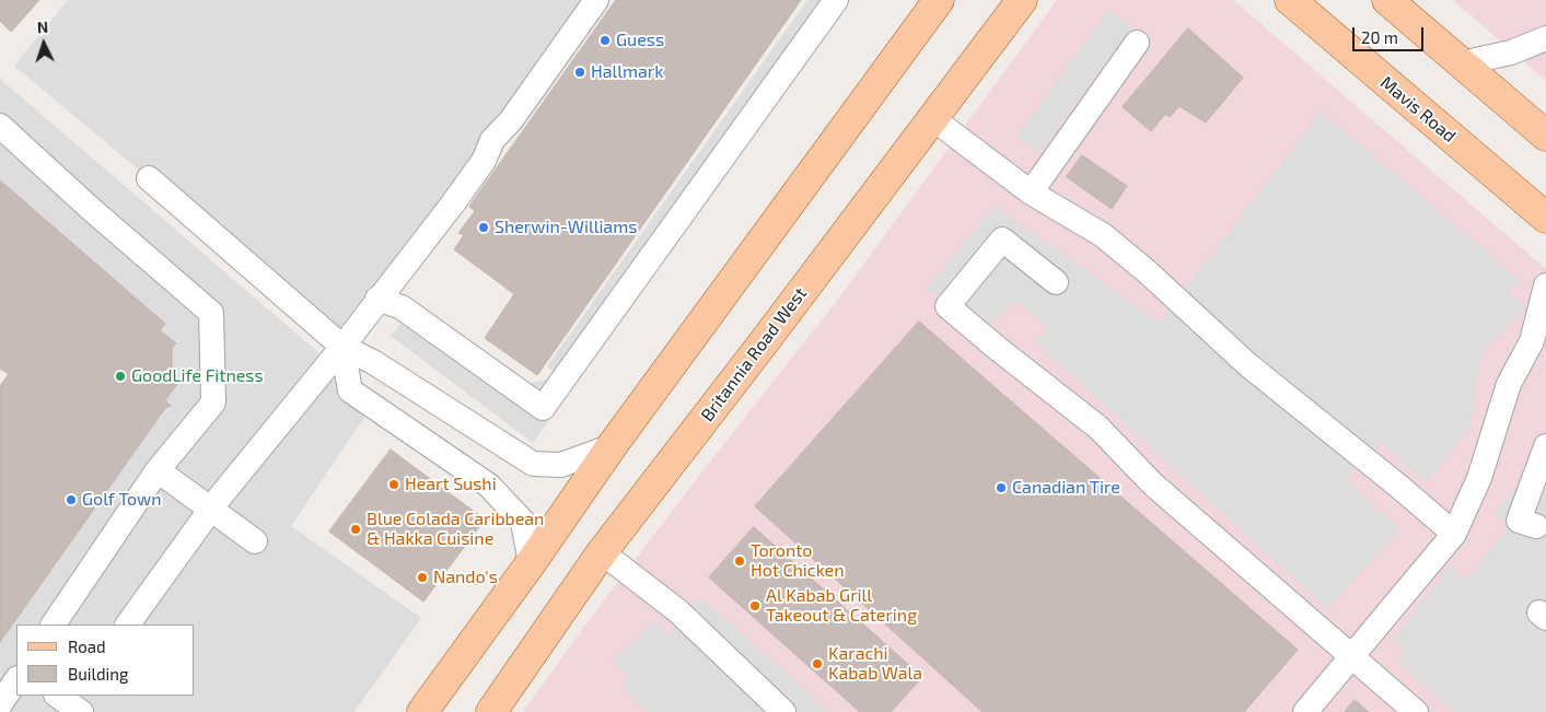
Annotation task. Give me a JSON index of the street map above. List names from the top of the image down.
{
  "streets": {
    "main road": ["Mavis Road", "Britannia Road West"]
  },
  "places": [
    "Guess",
    "Hallmark",
    "Sherwin-Williams",
    "GoodLife Fitness",
    "Heart Sushi",
    "Canadian Tire",
    "Golf Town",
    "Blue Colada Caribbean & Hakka Cuisine",
    "Toronto Hot Chicken",
    "Nando's",
    "Al Kabab Grill Takeout & Catering",
    "Karachi Kabab Wala"
  ],
  "legend": ["Road", "Building"],
  "scale_bar": "20 m",
  "north": "top"
}
